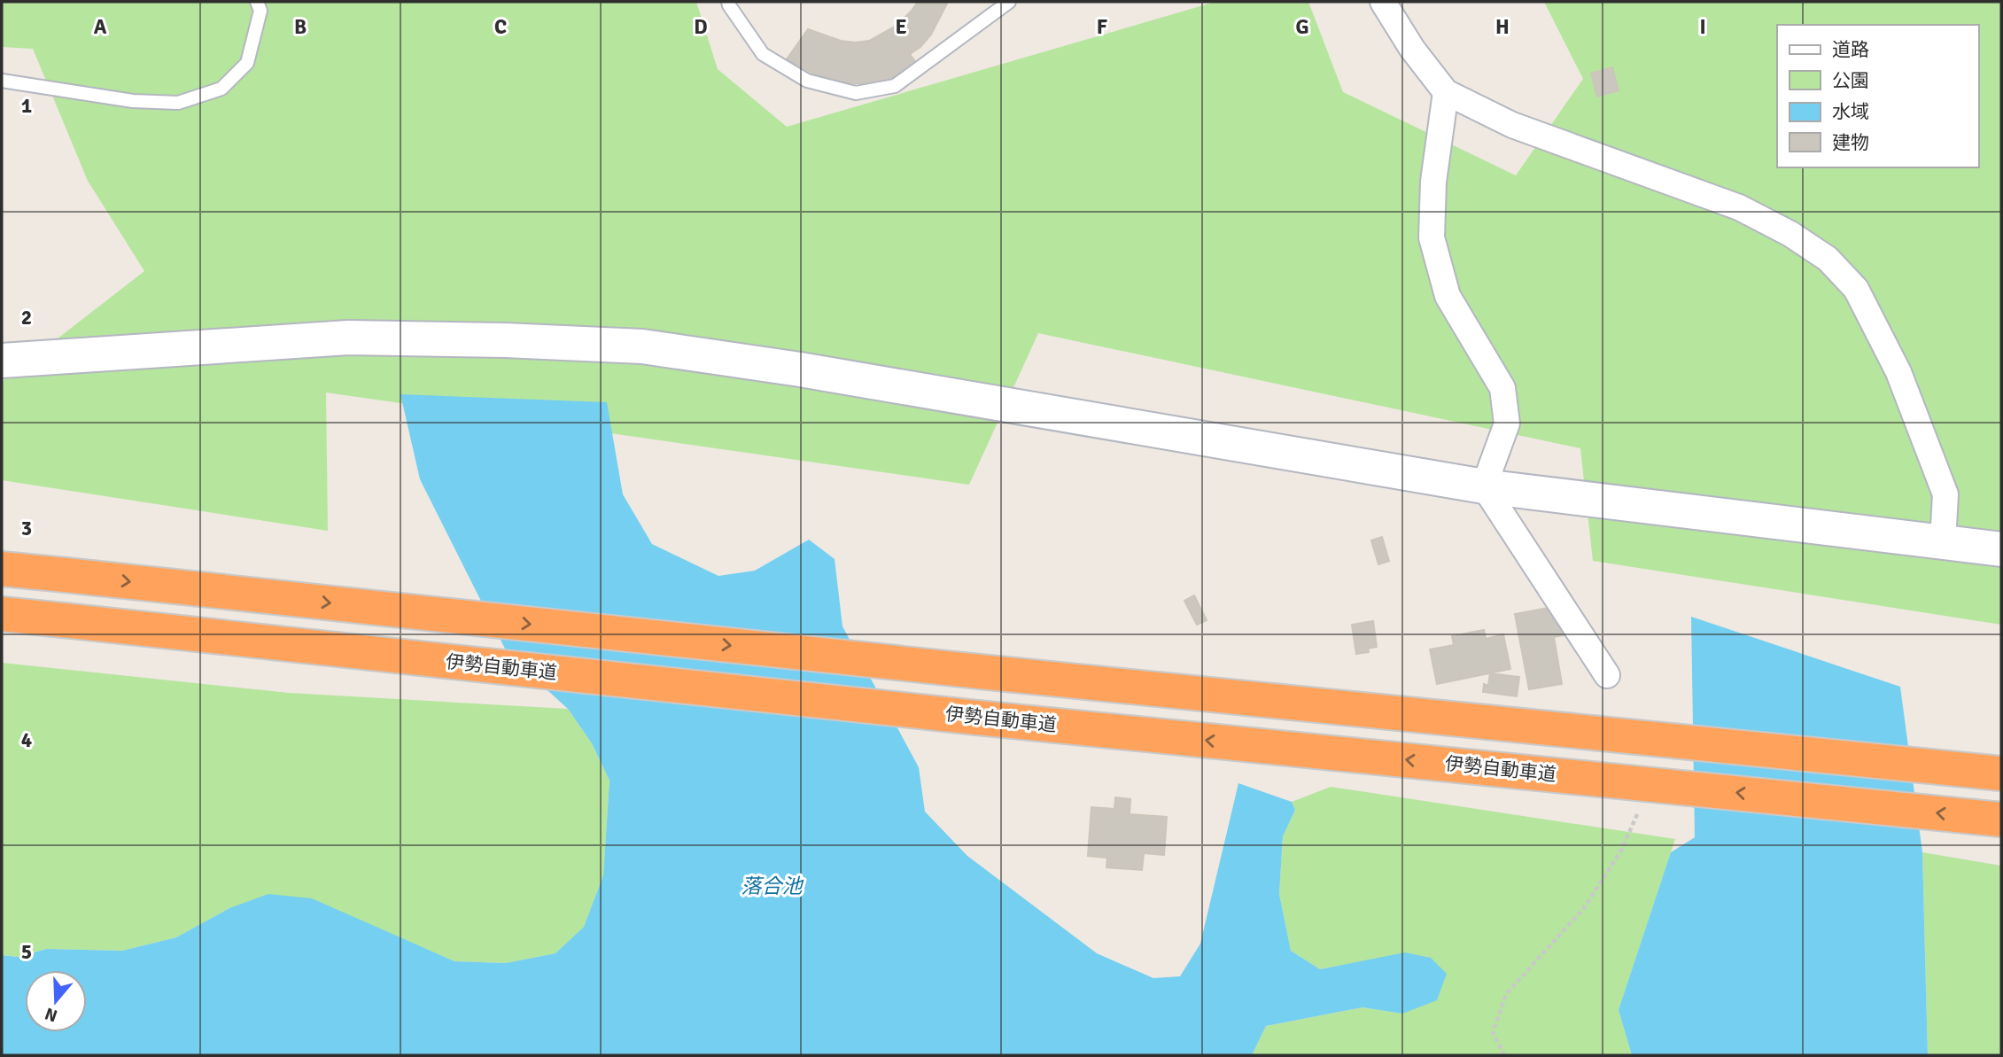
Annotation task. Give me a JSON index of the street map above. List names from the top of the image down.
{
  "streets": {
    "highway": ["伊勢自動車道"]
  },
  "water": ["落合池"],
  "legend": [
    "道路",
    "公園",
    "水域",
    "建物"
  ],
  "north": "bottom",
  "grid": {
    "columns": [
      "A",
      "B",
      "C",
      "D",
      "E",
      "F",
      "G",
      "H",
      "I"
    ],
    "rows": [
      "1",
      "2",
      "3",
      "4",
      "5"
    ]
  }
}
